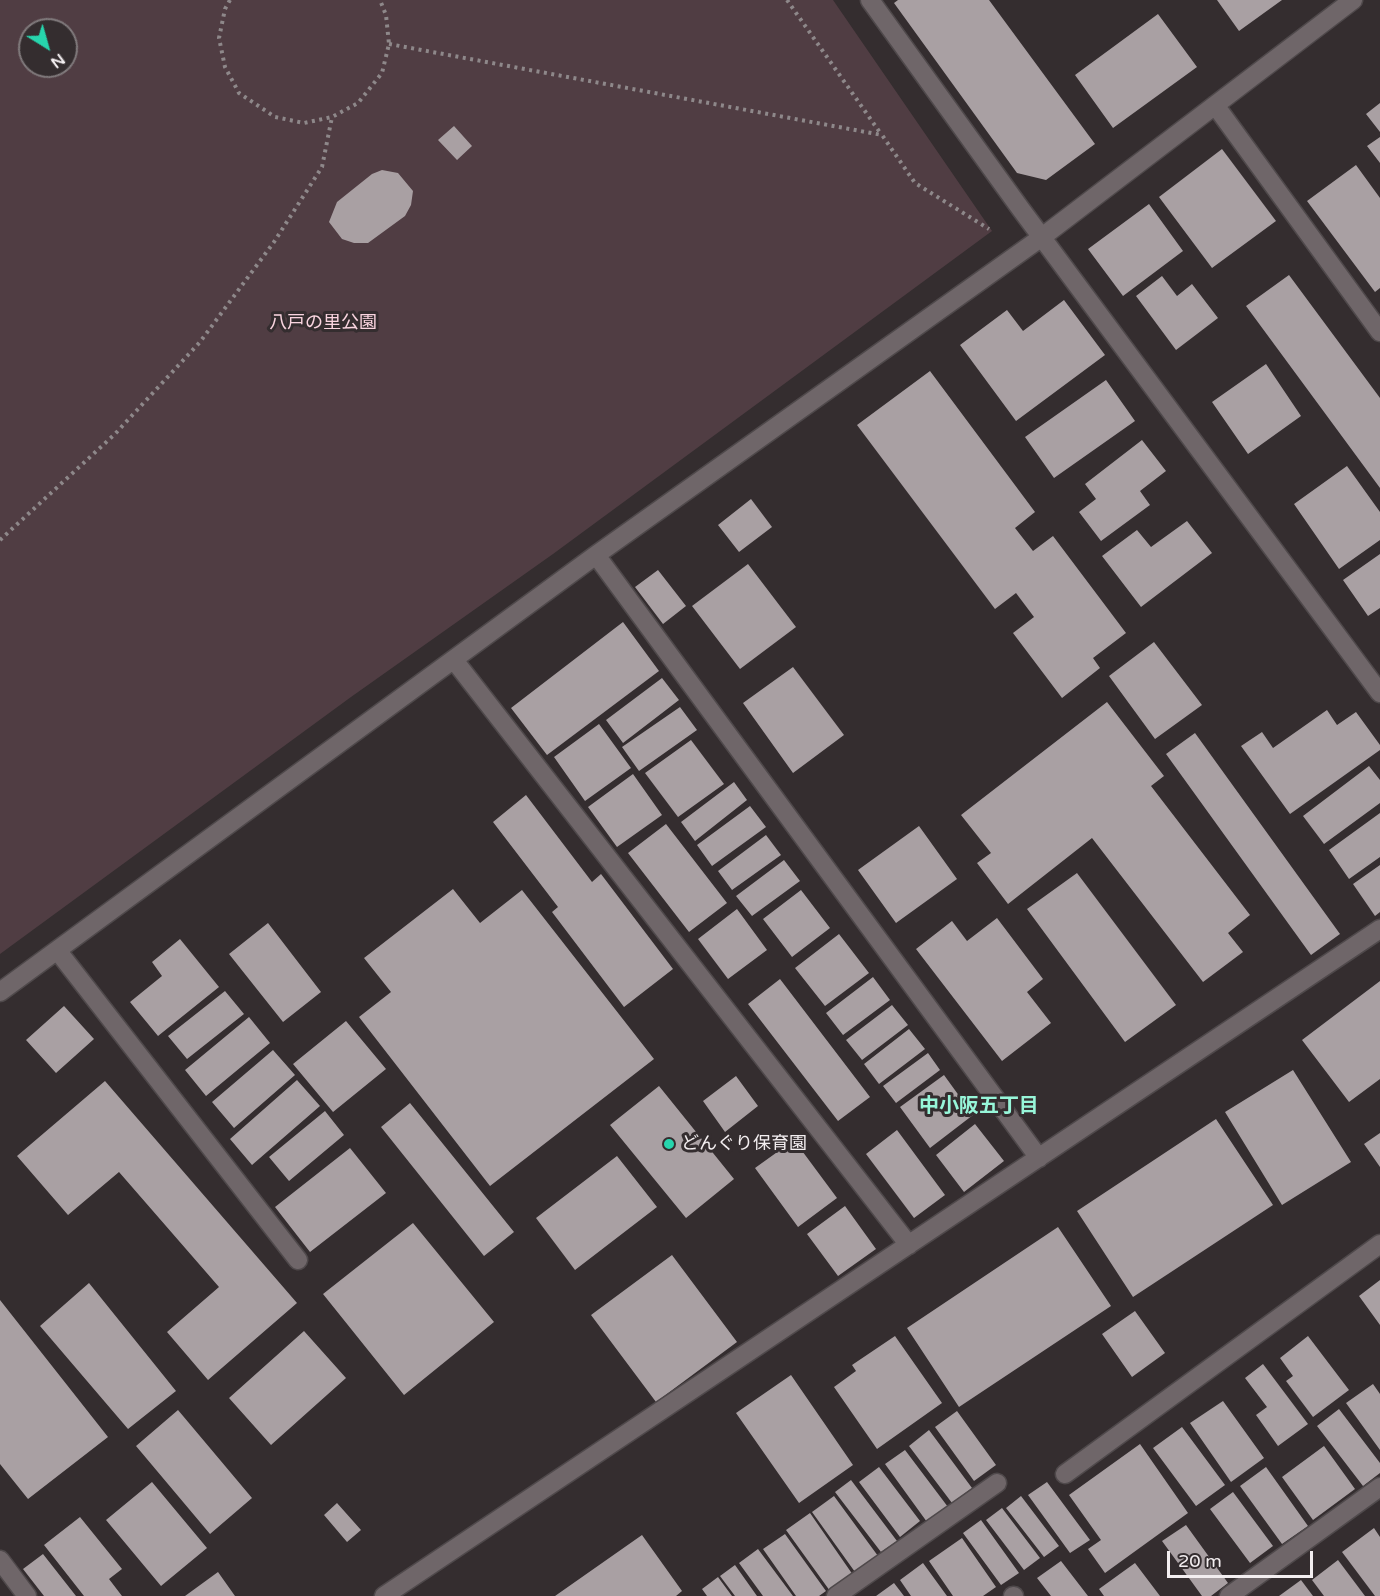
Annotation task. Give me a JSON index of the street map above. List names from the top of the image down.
{
  "districts": ["中小阪五丁目"],
  "parks": ["八戸の里公園"],
  "places": ["どんぐり保育園"],
  "scale_bar": "20 m",
  "north": "bottom right"
}
